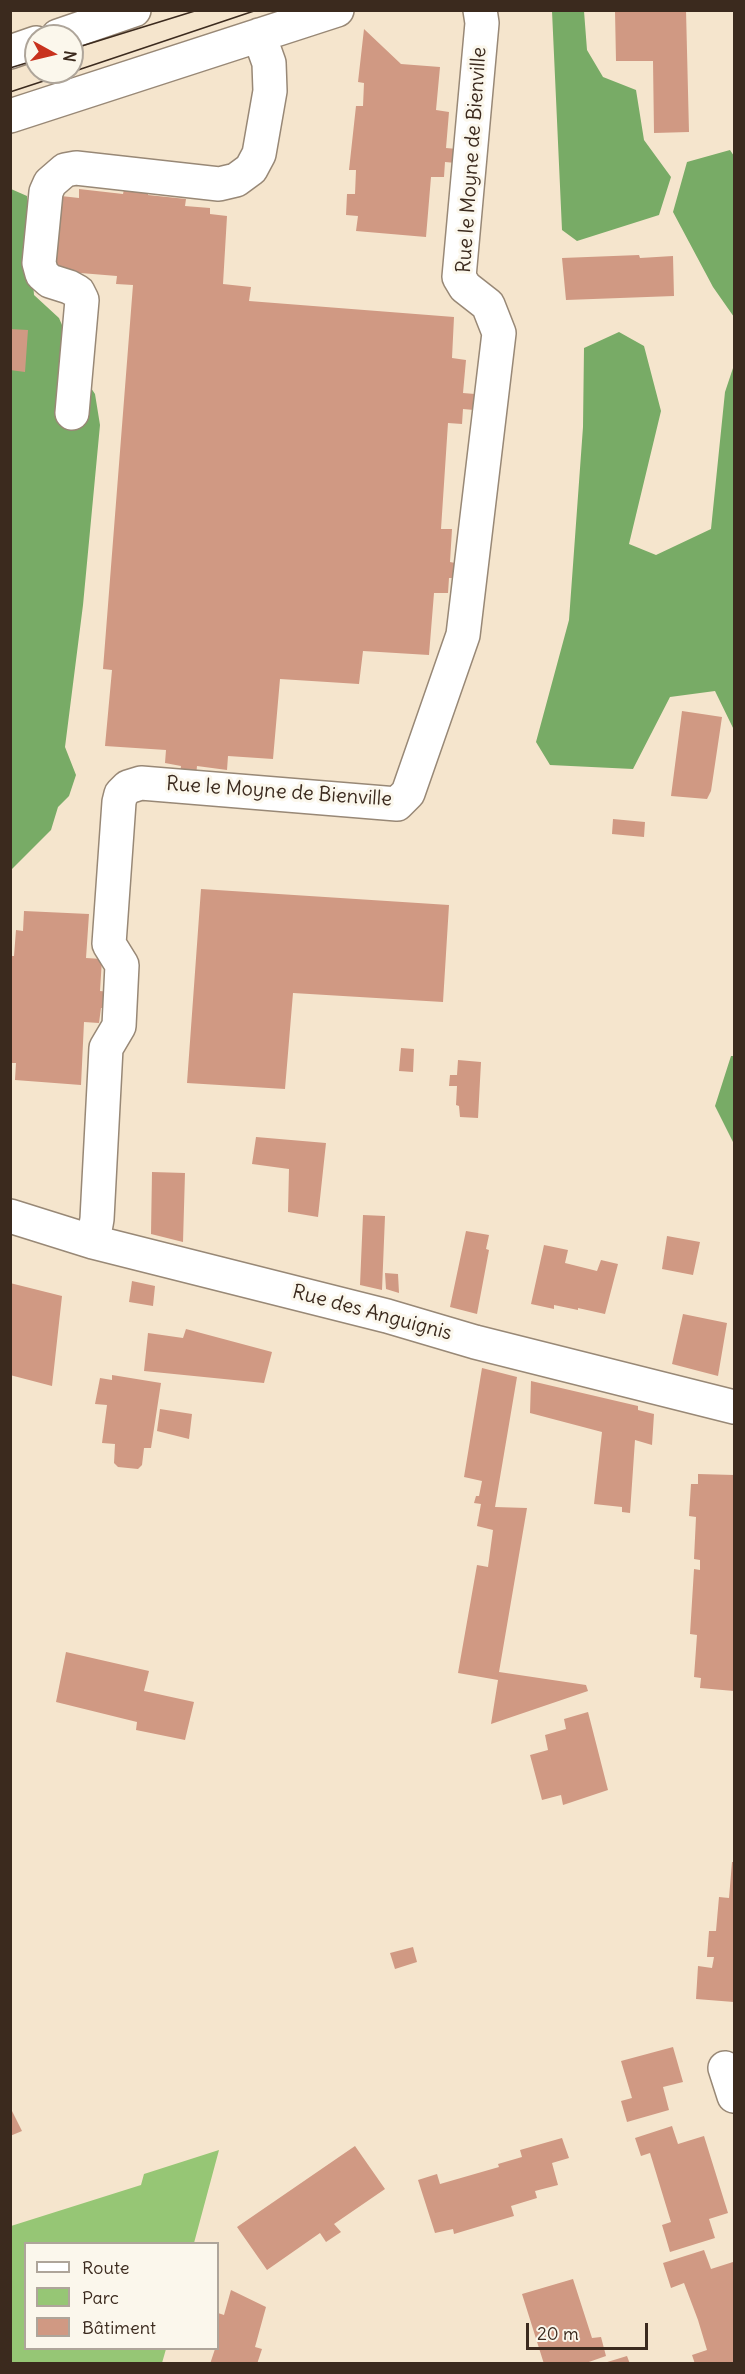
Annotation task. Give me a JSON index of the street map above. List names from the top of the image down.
{
  "streets": {
    "street": ["Rue le Moyne de Bienville", "Rue des Anguignis"]
  },
  "crossings": [
    ["Rue le Moyne de Bienville", "Rue des Anguignis"]
  ],
  "legend": ["Route", "Parc", "Bâtiment"],
  "scale_bar": "20 m",
  "north": "right"
}
